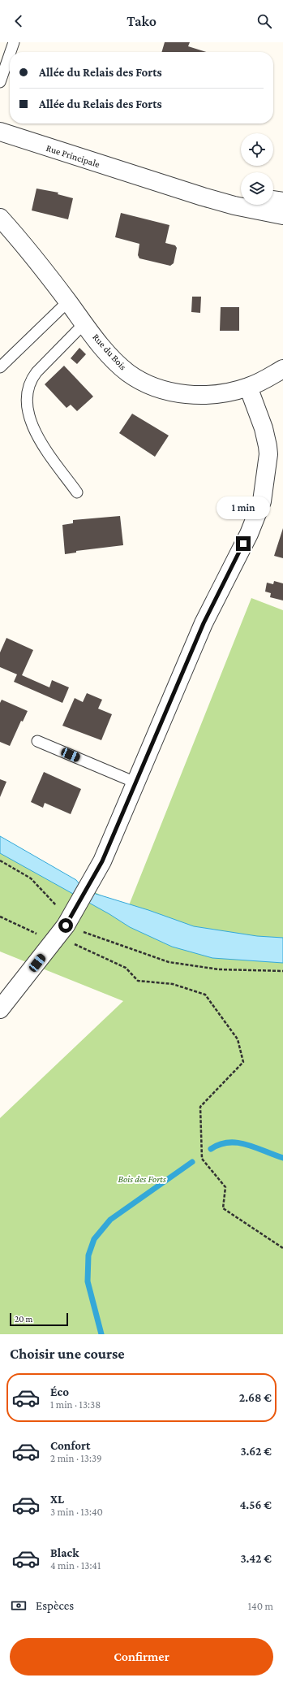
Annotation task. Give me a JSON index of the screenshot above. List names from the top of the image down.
{
  "streets": {
    "street": ["Rue Principale", "Rue du Bois"]
  },
  "parks": ["Bois des Forts"],
  "scale_bar": "20 m",
  "page": {
    "header": "Tako",
    "banner": ["Allée du Relais des Forts", "Allée du Relais des Forts"],
    "bubble": "1 min",
    "scale": "20 m",
    "heading": "Choisir une course",
    "list": [
      {
        "name": "Éco",
        "note": "1 min · 13:38",
        "value": "2.68 €"
      },
      {
        "name": "Confort",
        "note": "2 min · 13:39",
        "value": "3.62 €"
      },
      {
        "name": "XL",
        "note": "3 min · 13:40",
        "value": "4.56 €"
      },
      {
        "name": "Black",
        "note": "4 min · 13:41",
        "value": "3.42 €"
      }
    ],
    "pay": ["Espèces", "140 m"],
    "buttons": "Confirmer"
  }
}
